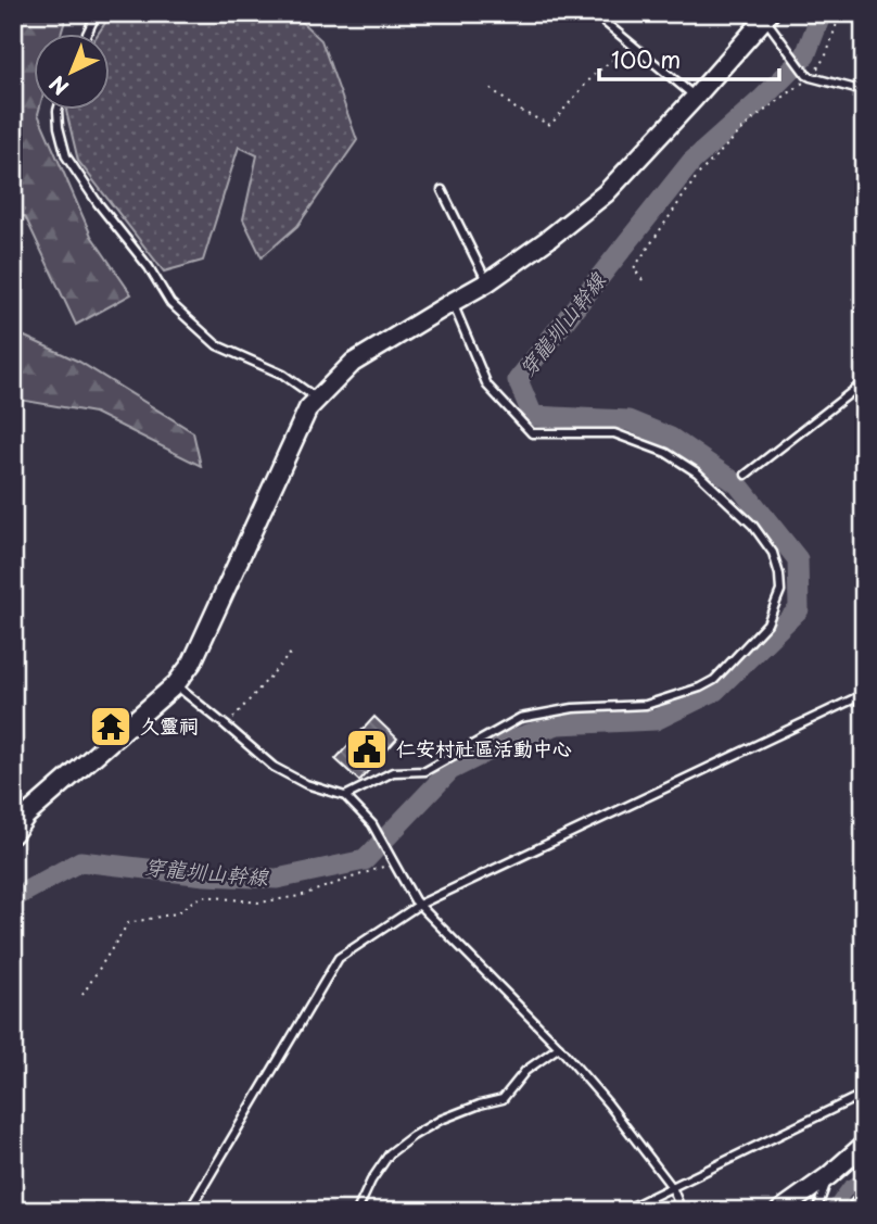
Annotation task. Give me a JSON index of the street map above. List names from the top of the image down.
{
  "water": ["穿龍圳山幹線"],
  "places": {
    "temple": ["久靈祠"],
    "public building": ["仁安村社區活動中心"]
  },
  "scale_bar": "100 m",
  "north": "bottom left"
}
